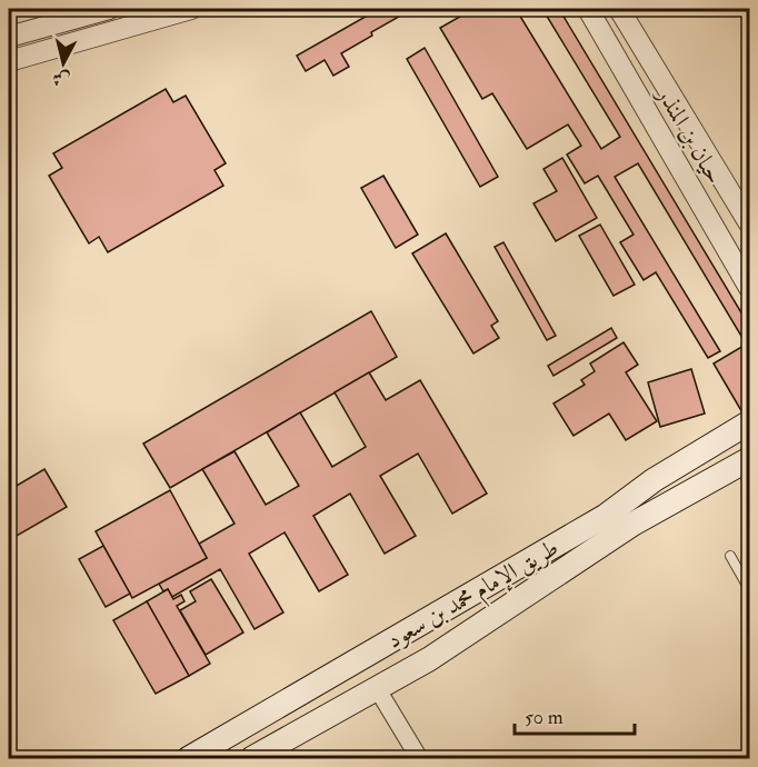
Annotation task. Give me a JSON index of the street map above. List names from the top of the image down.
{
  "streets": {
    "main road": ["طريق الإمام محمد بن سعود"],
    "street": ["حيان بن المنذر"]
  },
  "scale_bar": "50 m",
  "north": "bottom"
}
